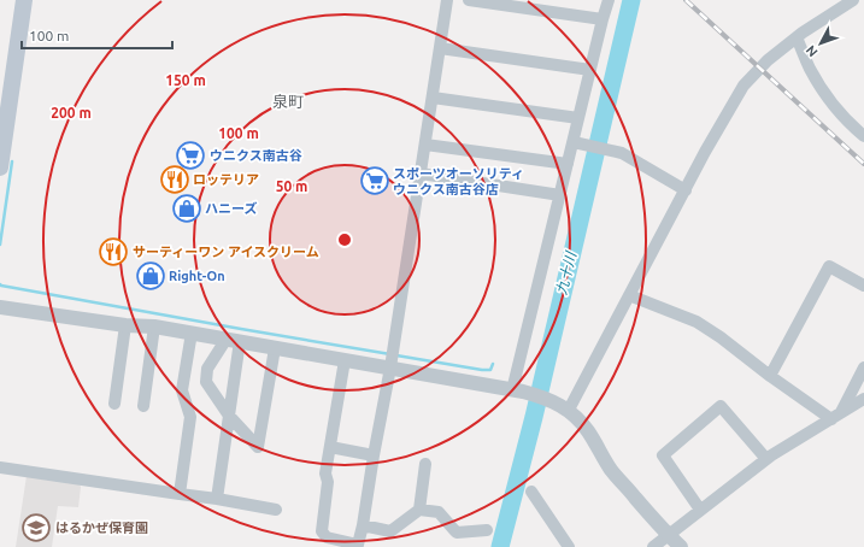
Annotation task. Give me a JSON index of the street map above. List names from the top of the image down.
{
  "districts": ["泉町"],
  "water": ["九十川"],
  "places": {
    "supermarket": ["ウニクス南古谷", "スポーツオーソリティ ウニクス南古谷店"],
    "restaurant": ["ロッテリア", "サーティーワン アイスクリーム"],
    "shop": ["ハニーズ", "Right-On"],
    "school or university": ["はるかぜ保育園"]
  },
  "scale_bar": "100 m",
  "north": "bottom left",
  "rings": [
    "150 m",
    "200 m",
    "100 m",
    "50 m"
  ]
}
